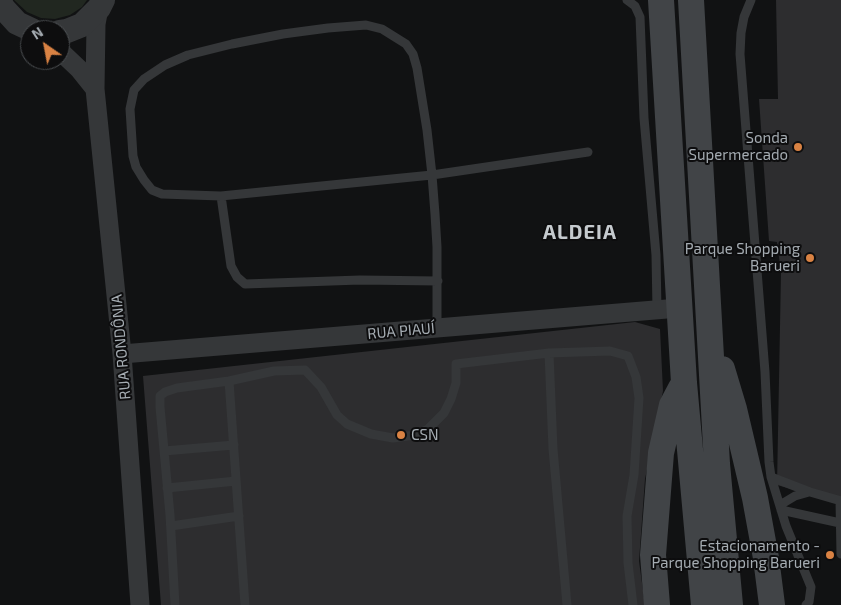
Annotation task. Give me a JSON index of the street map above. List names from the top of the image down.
{
  "streets": {
    "street": ["RUA PIAUÍ", "RUA RONDÔNIA"]
  },
  "crossings": [
    ["RUA PIAUÍ", "RUA RONDÔNIA"]
  ],
  "districts": ["ALDEIA"],
  "places": [
    "Sonda Supermercado",
    "Parque Shopping Barueri",
    "CSN",
    "Estacionamento - Parque Shopping Barueri"
  ],
  "north": "top left"
}
